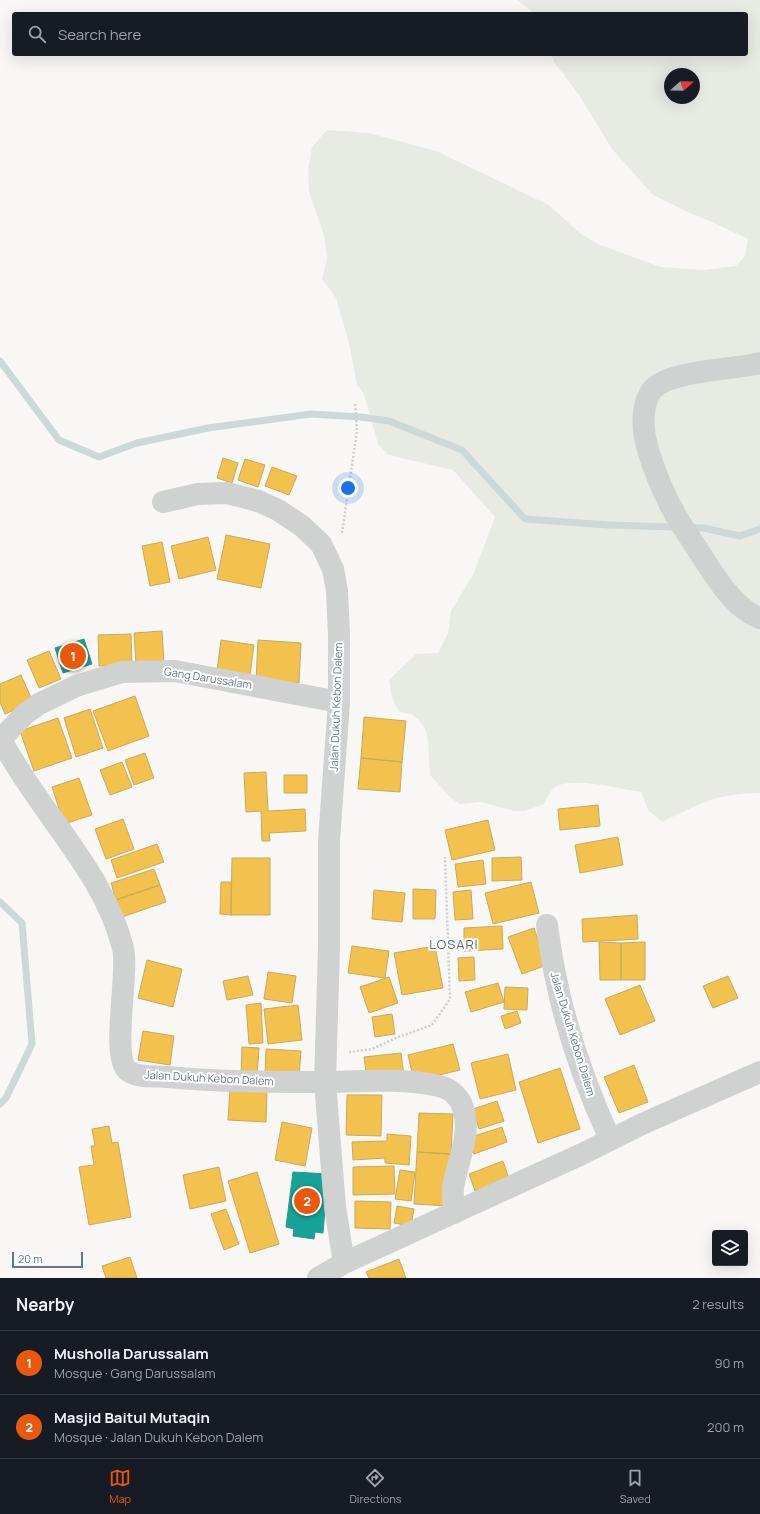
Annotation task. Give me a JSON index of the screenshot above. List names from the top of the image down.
{
  "streets": {
    "street": ["Gang Darussalam", "Jalan Dukuh Kebon Dalem"]
  },
  "crossings": [
    ["Gang Darussalam", "Jalan Dukuh Kebon Dalem"]
  ],
  "districts": ["LOSARI"],
  "scale_bar": "20 m",
  "north": "right",
  "page": {
    "search": "Search here",
    "pins": ["1", "2"],
    "scale": "20 m",
    "heading": ["Nearby", "2 results"],
    "list": [
      {
        "mark": "1",
        "name": "Musholla Darussalam",
        "note": "Mosque · Gang Darussalam",
        "value": "90 m"
      },
      {
        "mark": "2",
        "name": "Masjid Baitul Mutaqin",
        "note": "Mosque · Jalan Dukuh Kebon Dalem",
        "value": "200 m"
      }
    ],
    "nav": ["Map", "Directions", "Saved"]
  }
}
